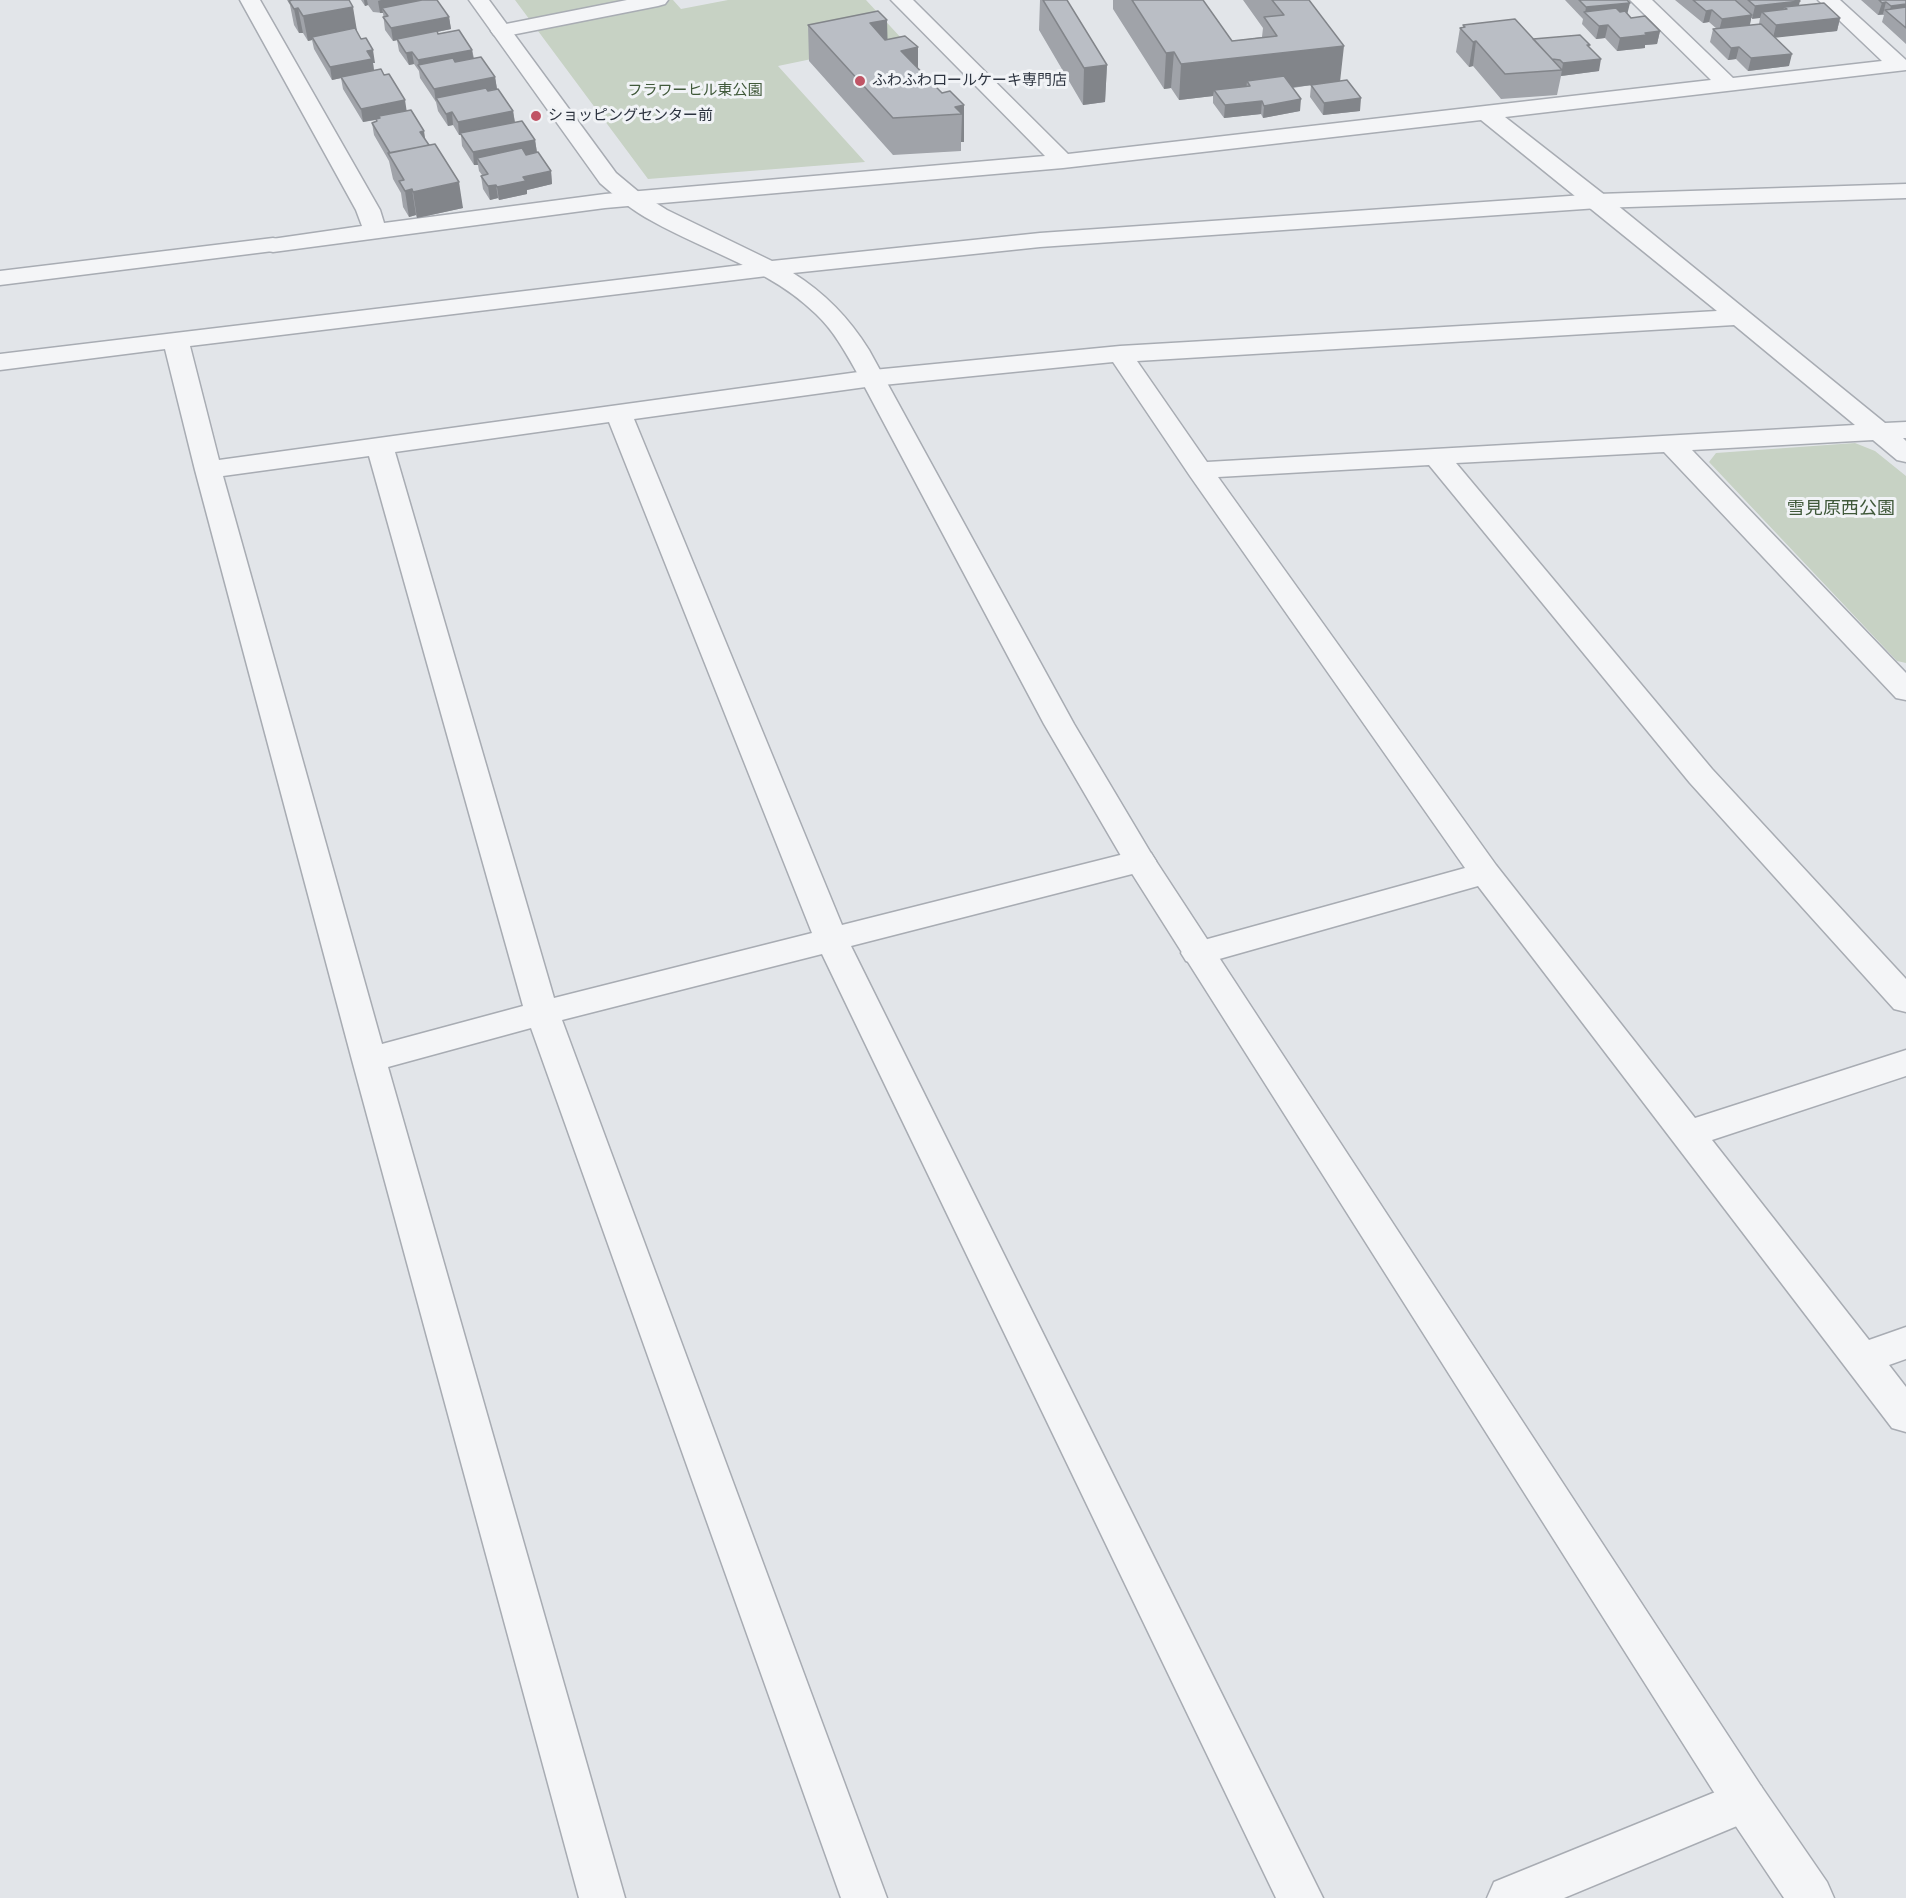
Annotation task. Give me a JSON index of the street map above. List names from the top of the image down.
{
  "parks": ["フラワーヒル東公園", "雪見原西公園"],
  "places": ["ふわふわロールケーキ専門店", "ショッピングセンター前"]
}
